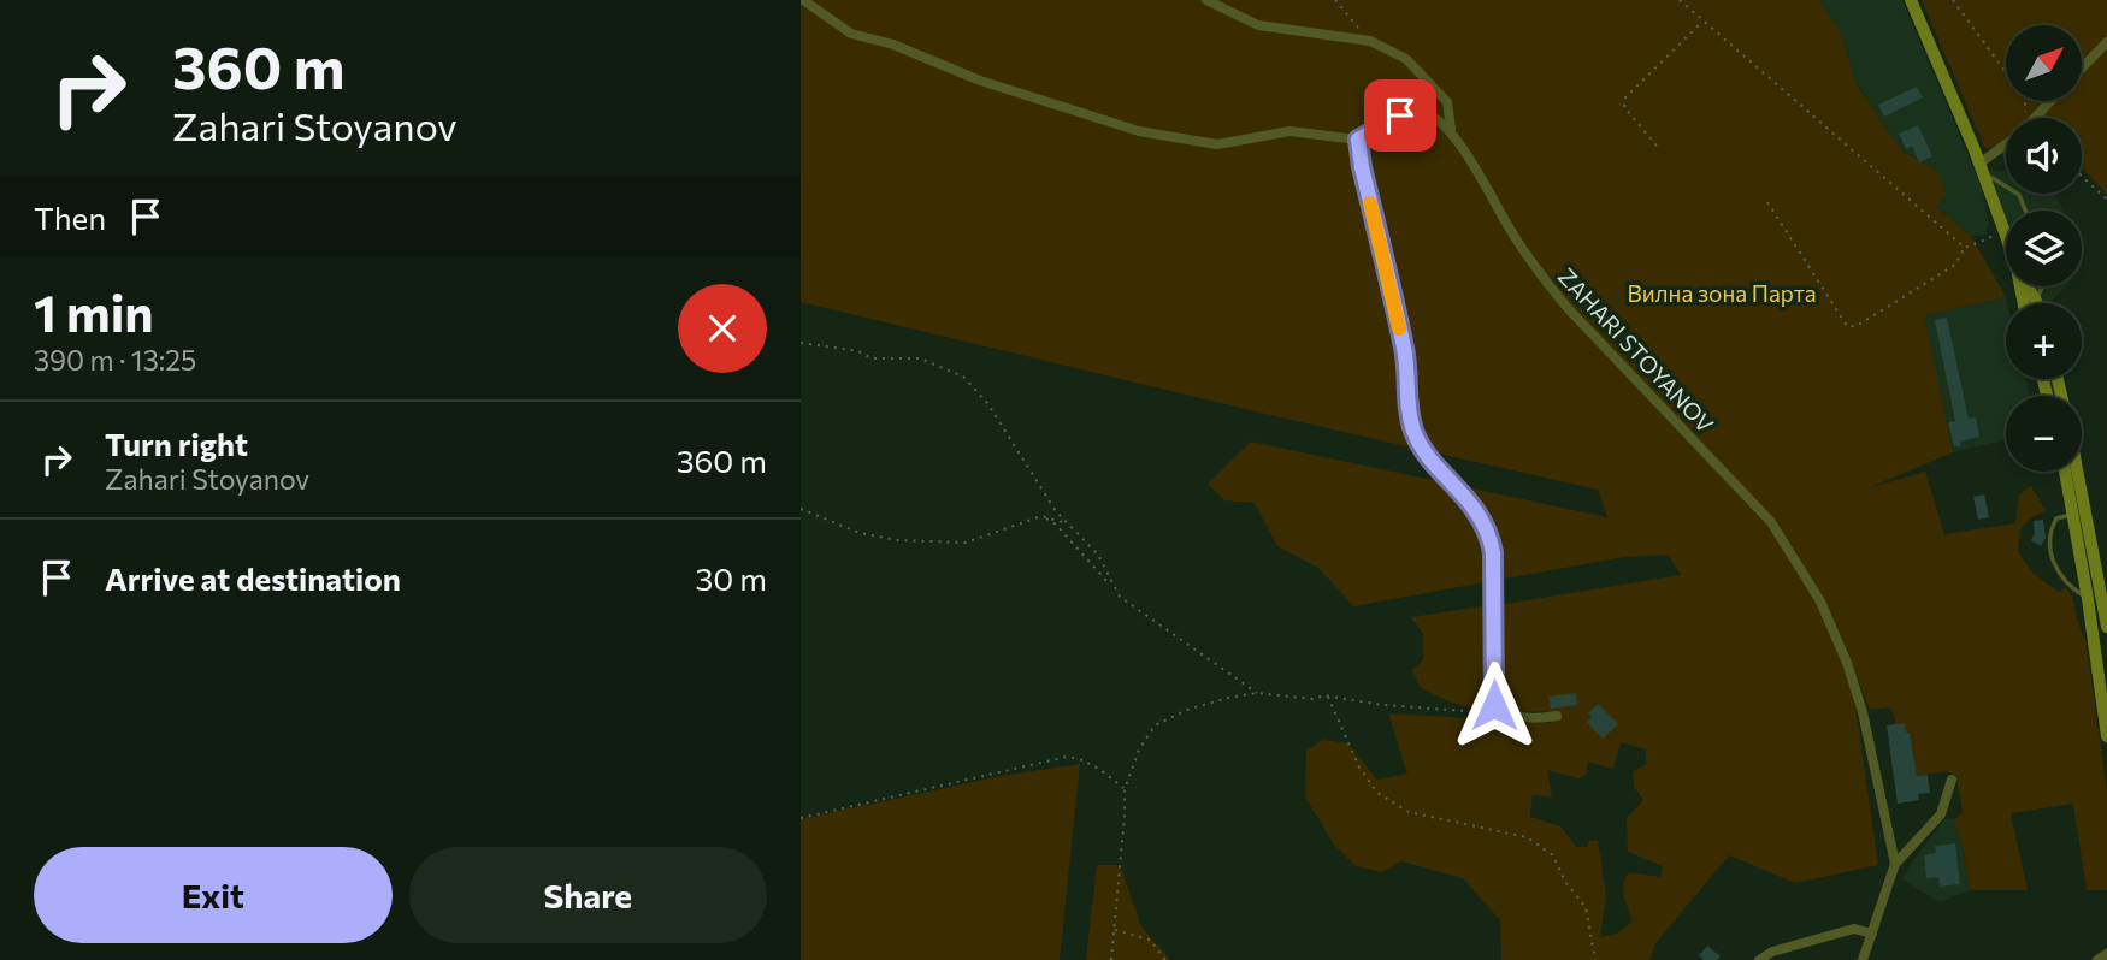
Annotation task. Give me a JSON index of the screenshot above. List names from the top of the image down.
{
  "streets": {
    "street": ["ZAHARI STOYANOV"]
  },
  "parks": ["Вилна зона Парта"],
  "north": "top right",
  "page": {
    "turn": ["360 m", "Zahari Stoyanov"],
    "map_buttons": ["+", "−"],
    "then": "Then",
    "heading": ["1 min", "390 m · 13:25"],
    "list": [
      {
        "name": "Turn right",
        "note": "Zahari Stoyanov",
        "value": "360 m"
      },
      {
        "name": "Arrive at destination",
        "value": "30 m"
      }
    ],
    "buttons": ["Exit", "Share"]
  }
}
